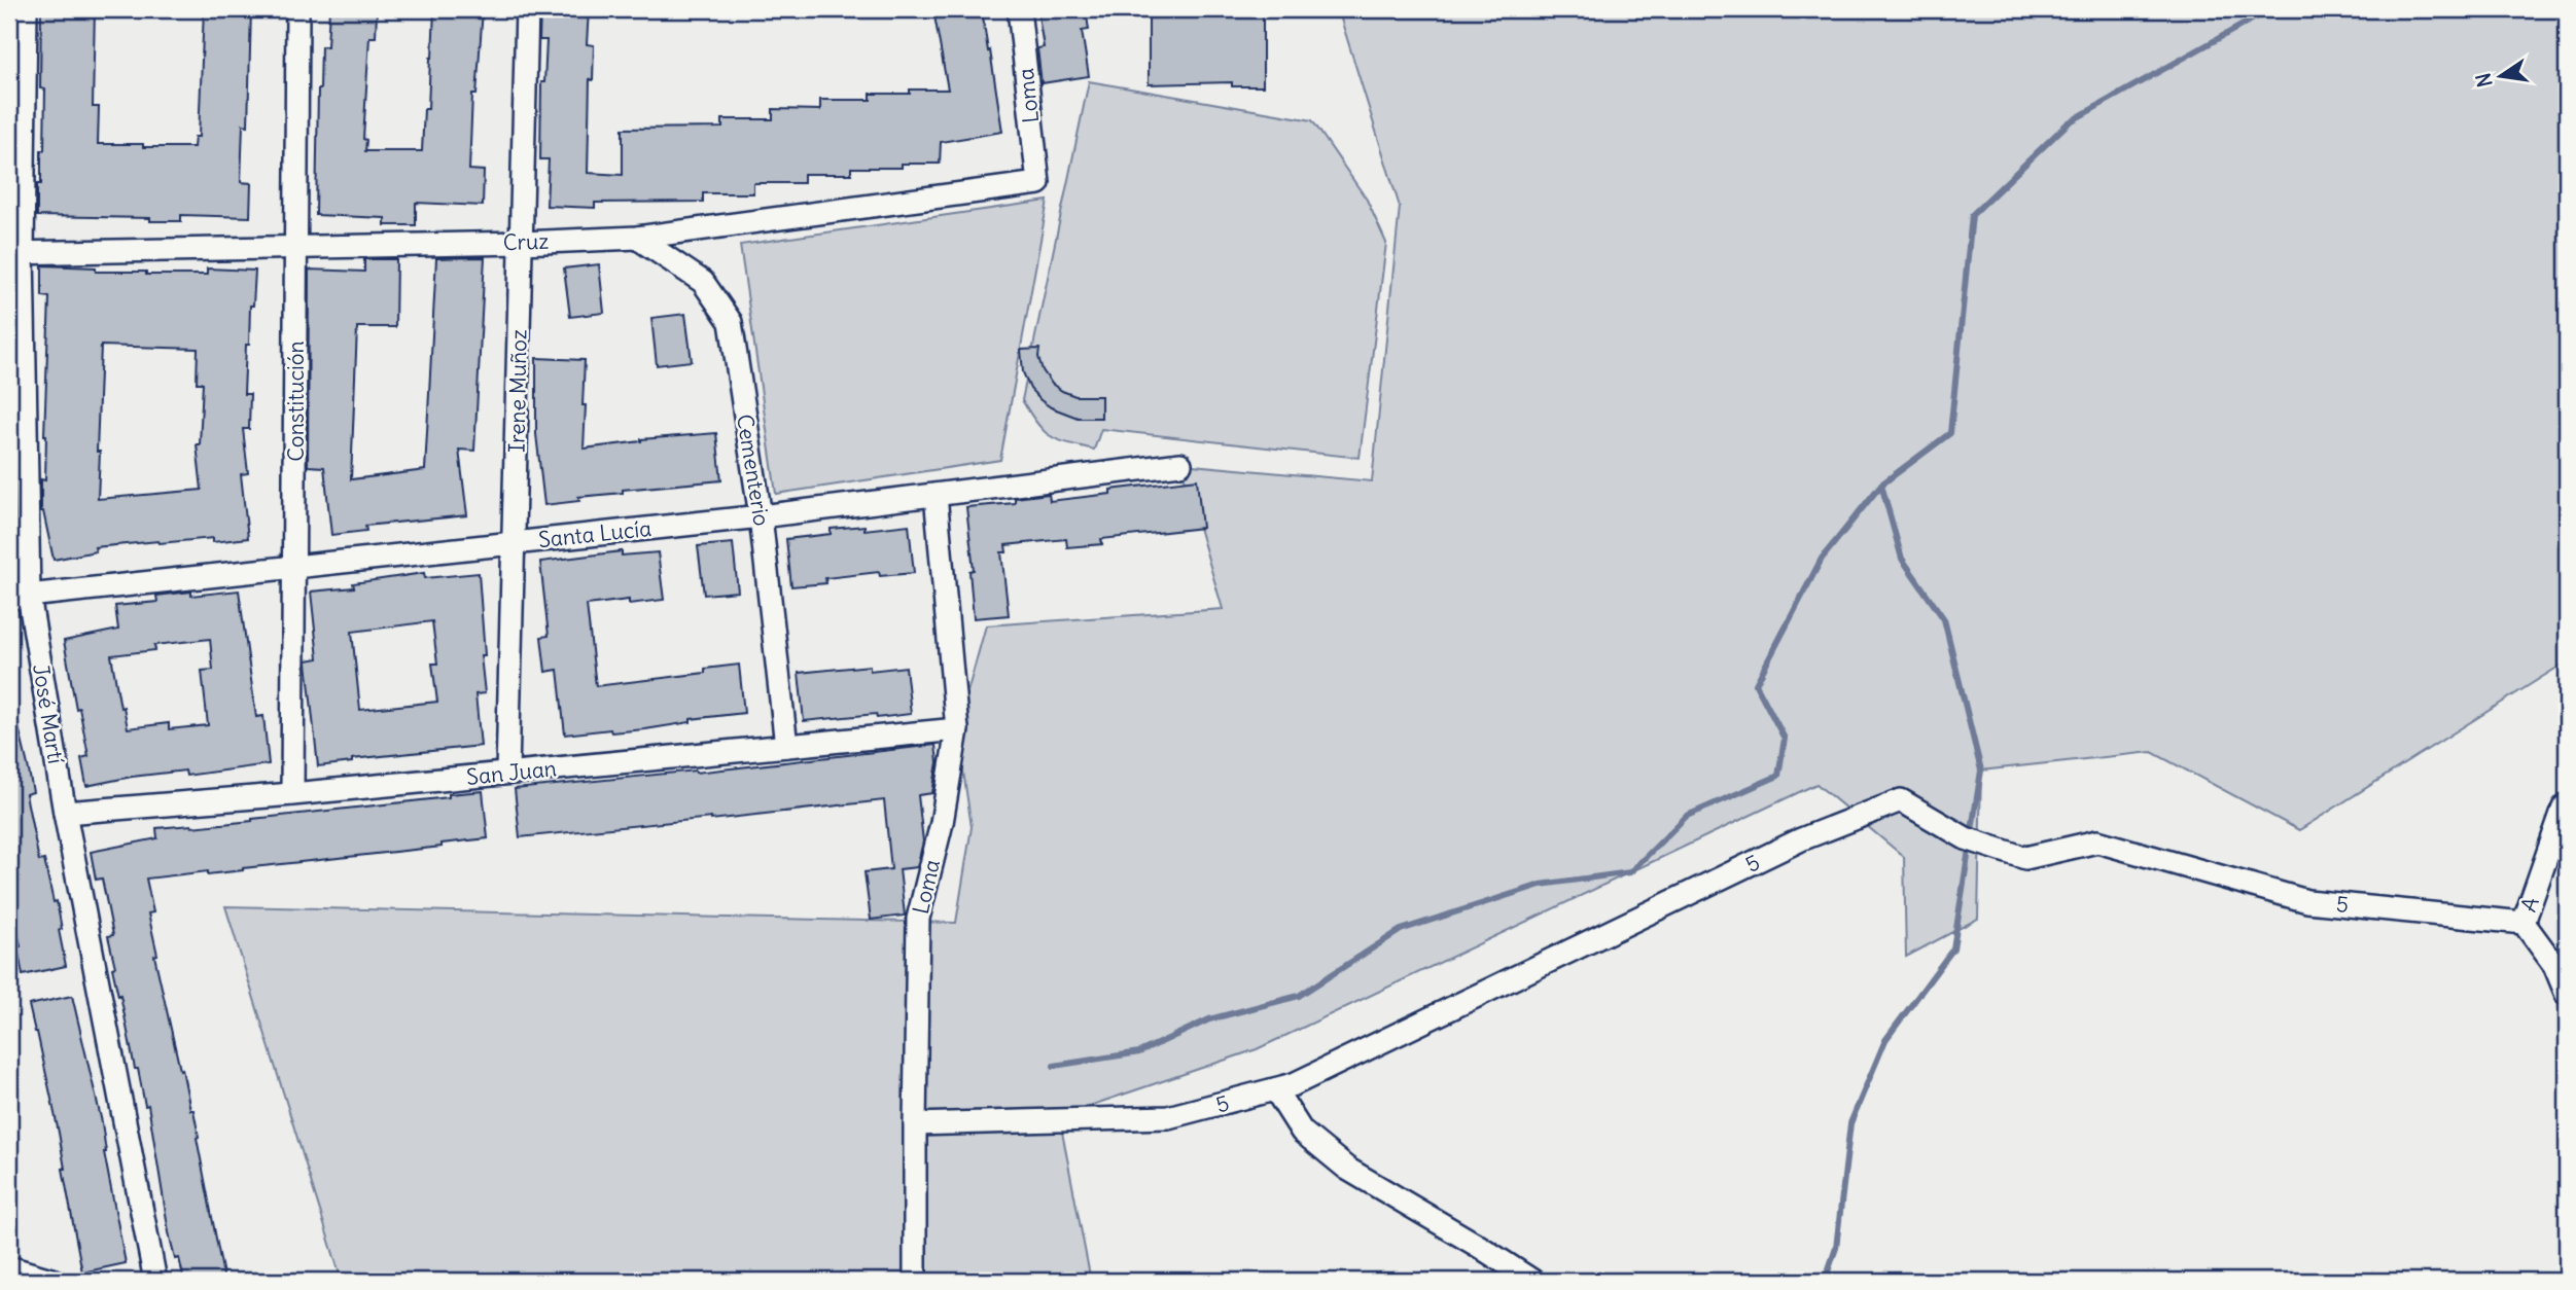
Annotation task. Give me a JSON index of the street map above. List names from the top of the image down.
{
  "streets": {
    "street": [
      "Loma",
      "Cruz",
      "Irene Muñoz",
      "Constitución",
      "Cementerio",
      "Santa Lucía",
      "José Martí",
      "San Juan",
      "5",
      "A"
    ]
  },
  "crossings": [
    ["Loma", "Cruz"],
    ["Loma", "Santa Lucía"],
    ["Loma", "San Juan"],
    ["Loma", "5"],
    ["Cruz", "Irene Muñoz"],
    ["Cruz", "Constitución"],
    ["Cruz", "Cementerio"],
    ["Cruz", "José Martí"],
    ["Irene Muñoz", "Santa Lucía"],
    ["Irene Muñoz", "San Juan"],
    ["Constitución", "Santa Lucía"],
    ["Constitución", "San Juan"],
    ["Cementerio", "Santa Lucía"],
    ["Cementerio", "San Juan"],
    ["Santa Lucía", "José Martí"],
    ["José Martí", "San Juan"],
    ["5", "A"]
  ],
  "north": "left"
}
